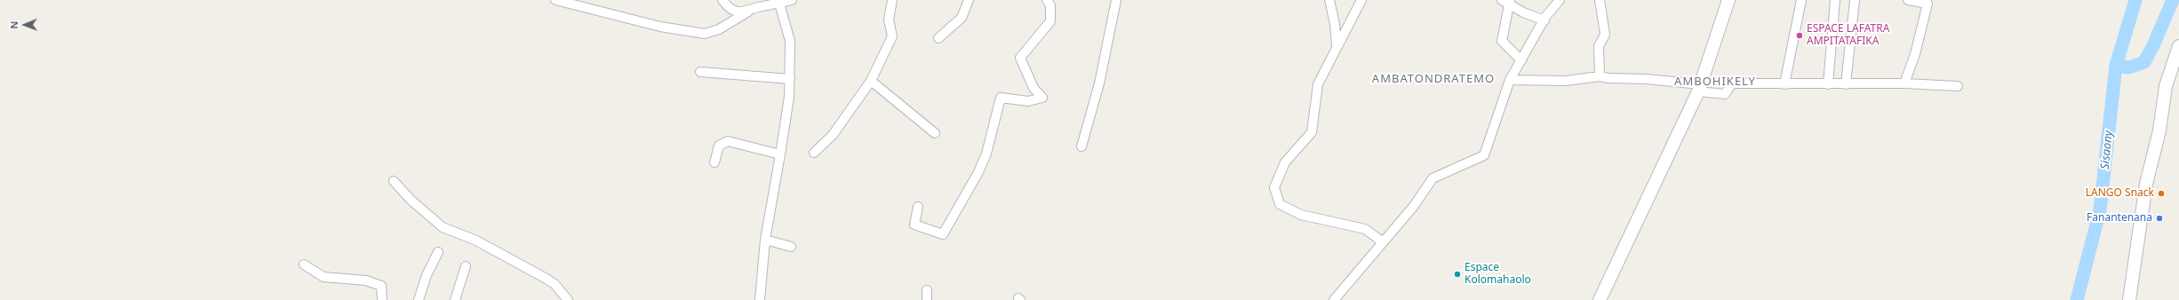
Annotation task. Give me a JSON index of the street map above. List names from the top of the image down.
{
  "districts": ["AMBATONDRATEMO", "AMBOHIKELY"],
  "water": ["Sisaony"],
  "places": [
    "ESPACE LAFATRA AMPITATAFIKA",
    "LANGO Snack",
    "Fanantenana",
    "Espace Kolomahaolo"
  ],
  "north": "left"
}
